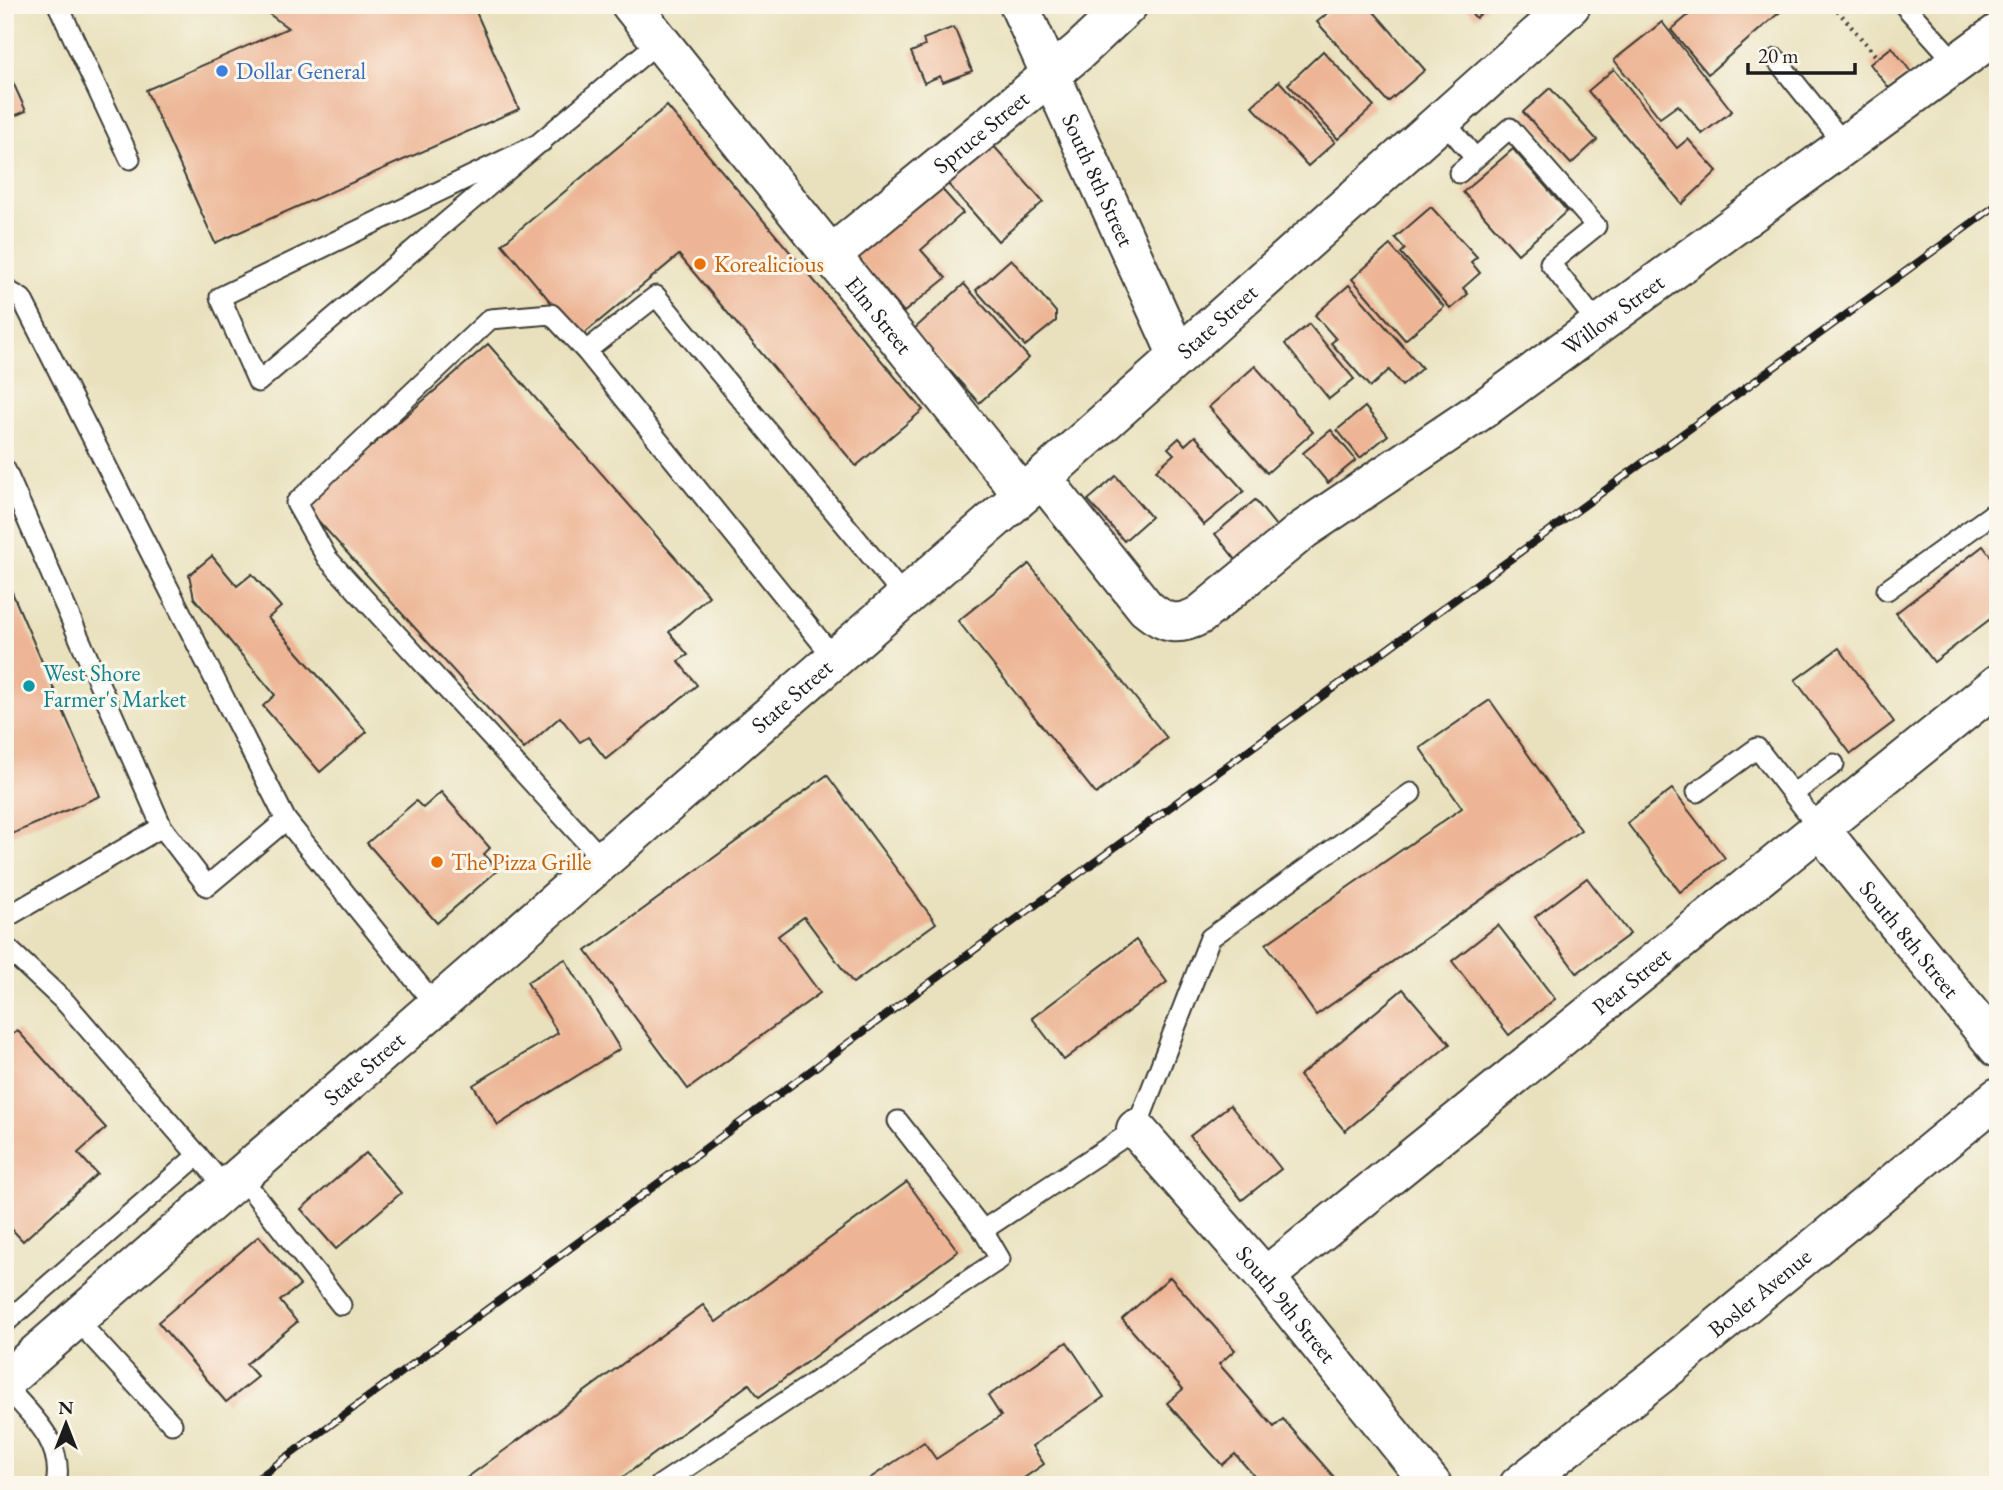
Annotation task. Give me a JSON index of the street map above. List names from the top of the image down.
{
  "streets": {
    "street": [
      "Spruce Street",
      "South 8th Street",
      "Willow Street",
      "Elm Street",
      "State Street",
      "Pear Street",
      "Bosler Avenue",
      "South 9th Street"
    ]
  },
  "crossings": [
    ["Spruce Street", "South 8th Street"],
    ["Spruce Street", "Elm Street"],
    ["South 8th Street", "State Street"],
    ["South 8th Street", "Pear Street"],
    ["Willow Street", "Elm Street"],
    ["Elm Street", "State Street"],
    ["Pear Street", "South 9th Street"]
  ],
  "places": [
    "Dollar General",
    "Korealicious",
    "West Shore Farmer's Market",
    "The Pizza Grille"
  ],
  "scale_bar": "20 m",
  "north": "top"
}
